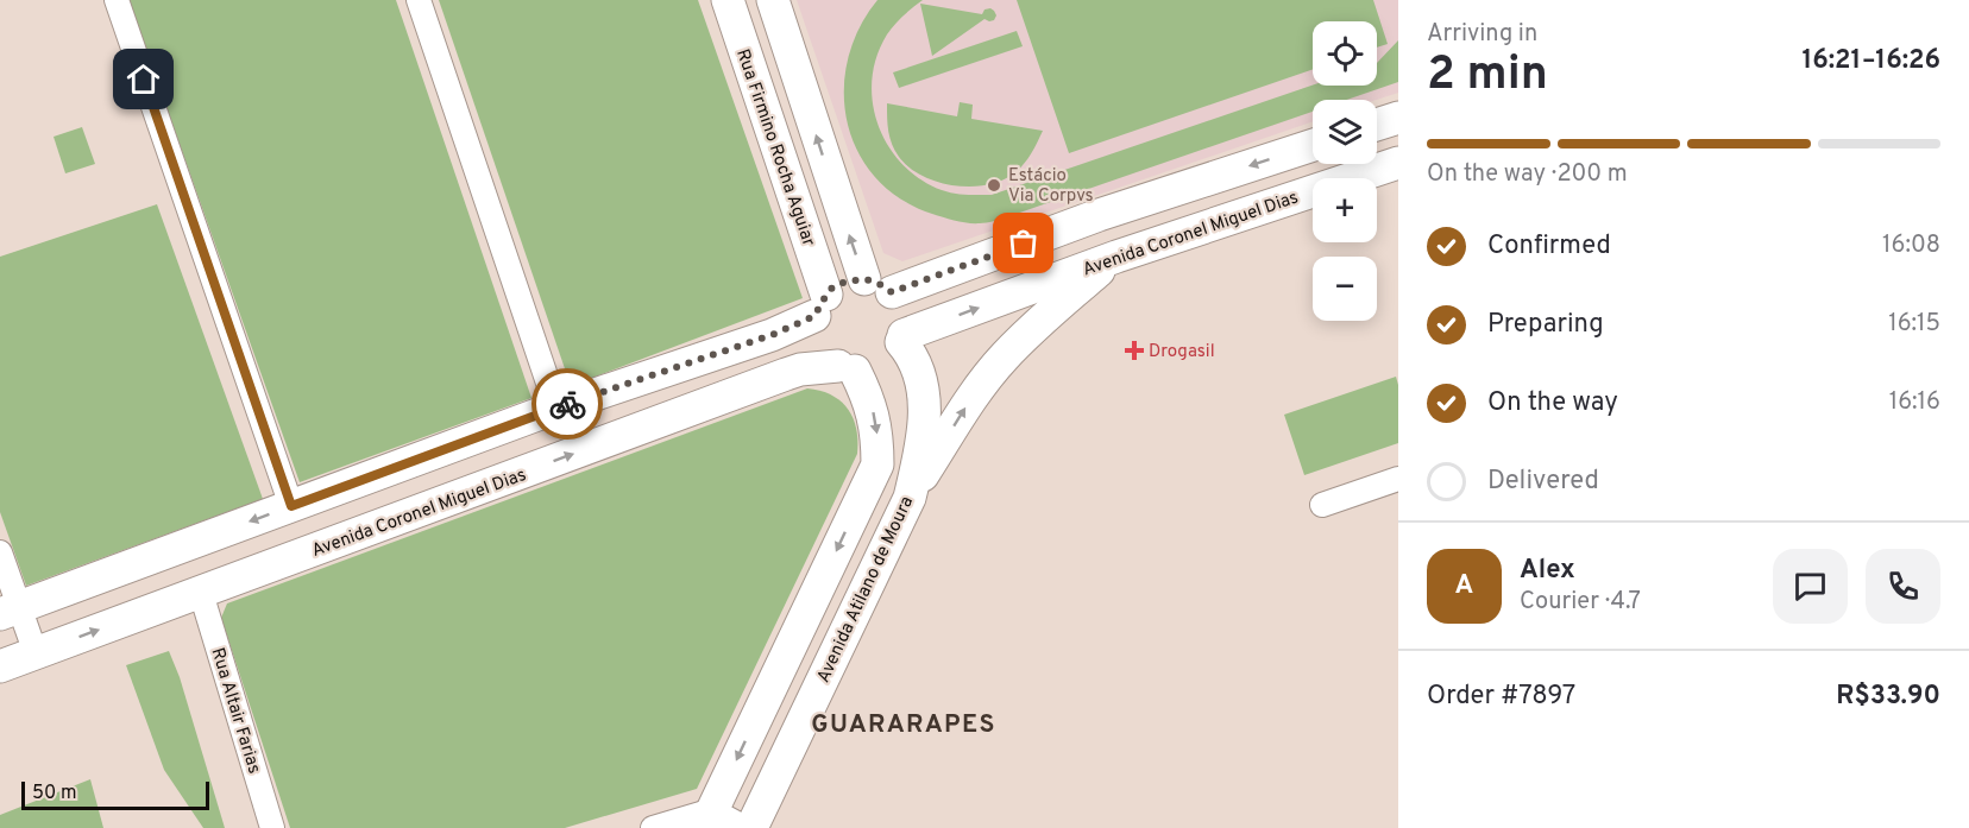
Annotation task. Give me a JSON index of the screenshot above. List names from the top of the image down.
{
  "streets": {
    "main road": ["Rua Firmino Rocha Aguiar", "Avenida Coronel Miguel Dias", "Avenida Atilano de Moura"],
    "street": ["Rua Altair Farias"]
  },
  "crossings": [
    ["Rua Firmino Rocha Aguiar", "Avenida Coronel Miguel Dias"],
    ["Rua Firmino Rocha Aguiar", "Avenida Atilano de Moura"],
    ["Avenida Coronel Miguel Dias", "Avenida Atilano de Moura"],
    ["Avenida Coronel Miguel Dias", "Rua Altair Farias"]
  ],
  "districts": ["GUARARAPES"],
  "places": {
    "other": ["Estácio Via Corpvs"],
    "health": ["Drogasil"]
  },
  "scale_bar": "50 m",
  "page": {
    "heading": ["2 min", "Arriving in", "16:21–16:26"],
    "panel": [
      "Alex",
      "Courier · 4.7",
      "Order #7897",
      "R$33.90"
    ],
    "map_buttons": ["+", "−"],
    "bar": "On the way · 200 m",
    "list": [
      ["Confirmed", "16:08"],
      ["Preparing", "16:15"],
      ["On the way", "16:16"],
      "Delivered"
    ],
    "round": "A",
    "scale": "50 m"
  }
}
